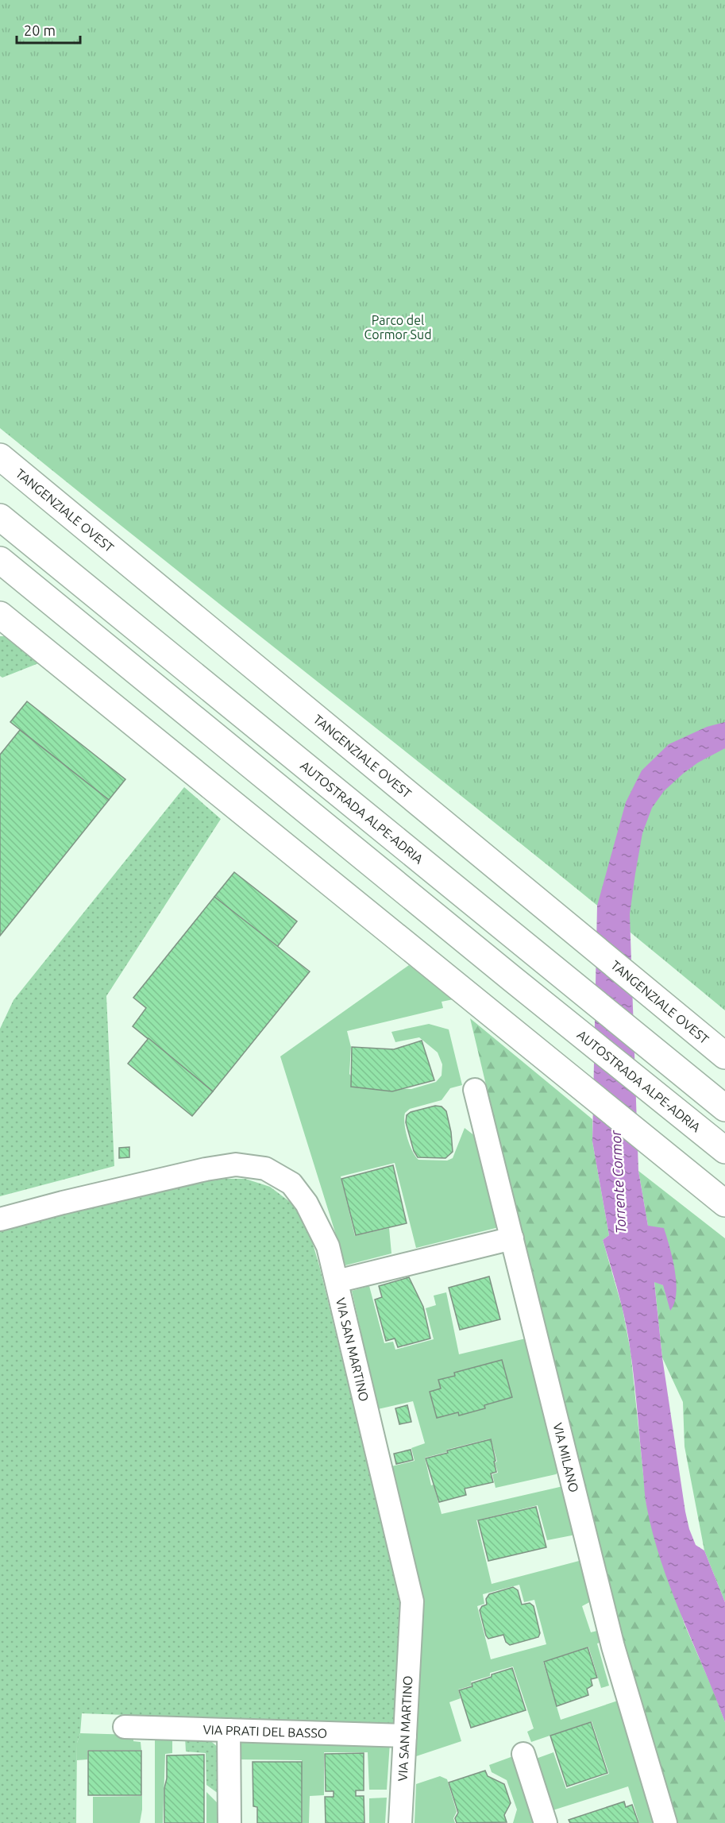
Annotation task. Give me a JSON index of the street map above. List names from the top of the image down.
{
  "streets": {
    "highway": ["TANGENZIALE OVEST", "AUTOSTRADA ALPE-ADRIA"],
    "street": ["VIA SAN MARTINO", "VIA MILANO", "VIA PRATI DEL BASSO"]
  },
  "crossings": [
    ["VIA SAN MARTINO", "VIA PRATI DEL BASSO"]
  ],
  "water": ["Torrente Cormor"],
  "parks": ["Parco del Cormor Sud"],
  "scale_bar": "20 m"
}
